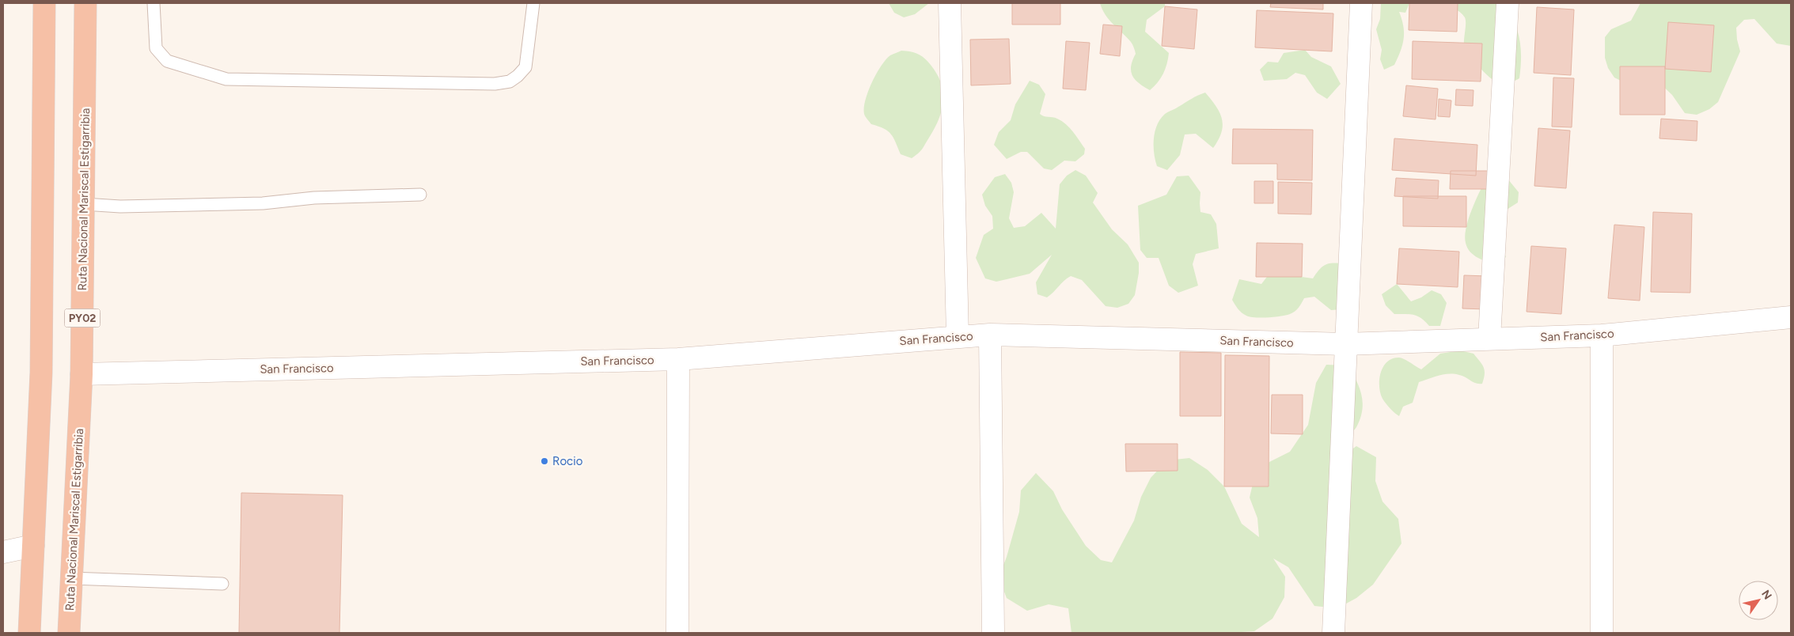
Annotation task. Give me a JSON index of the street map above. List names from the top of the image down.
{
  "streets": {
    "highway": ["Ruta Nacional Mariscal Estigarribia", "PY02"],
    "street": ["San Francisco"]
  },
  "crossings": [
    ["Ruta Nacional Mariscal Estigarribia", "San Francisco"]
  ],
  "places": ["Rocio"],
  "north": "top right"
}
